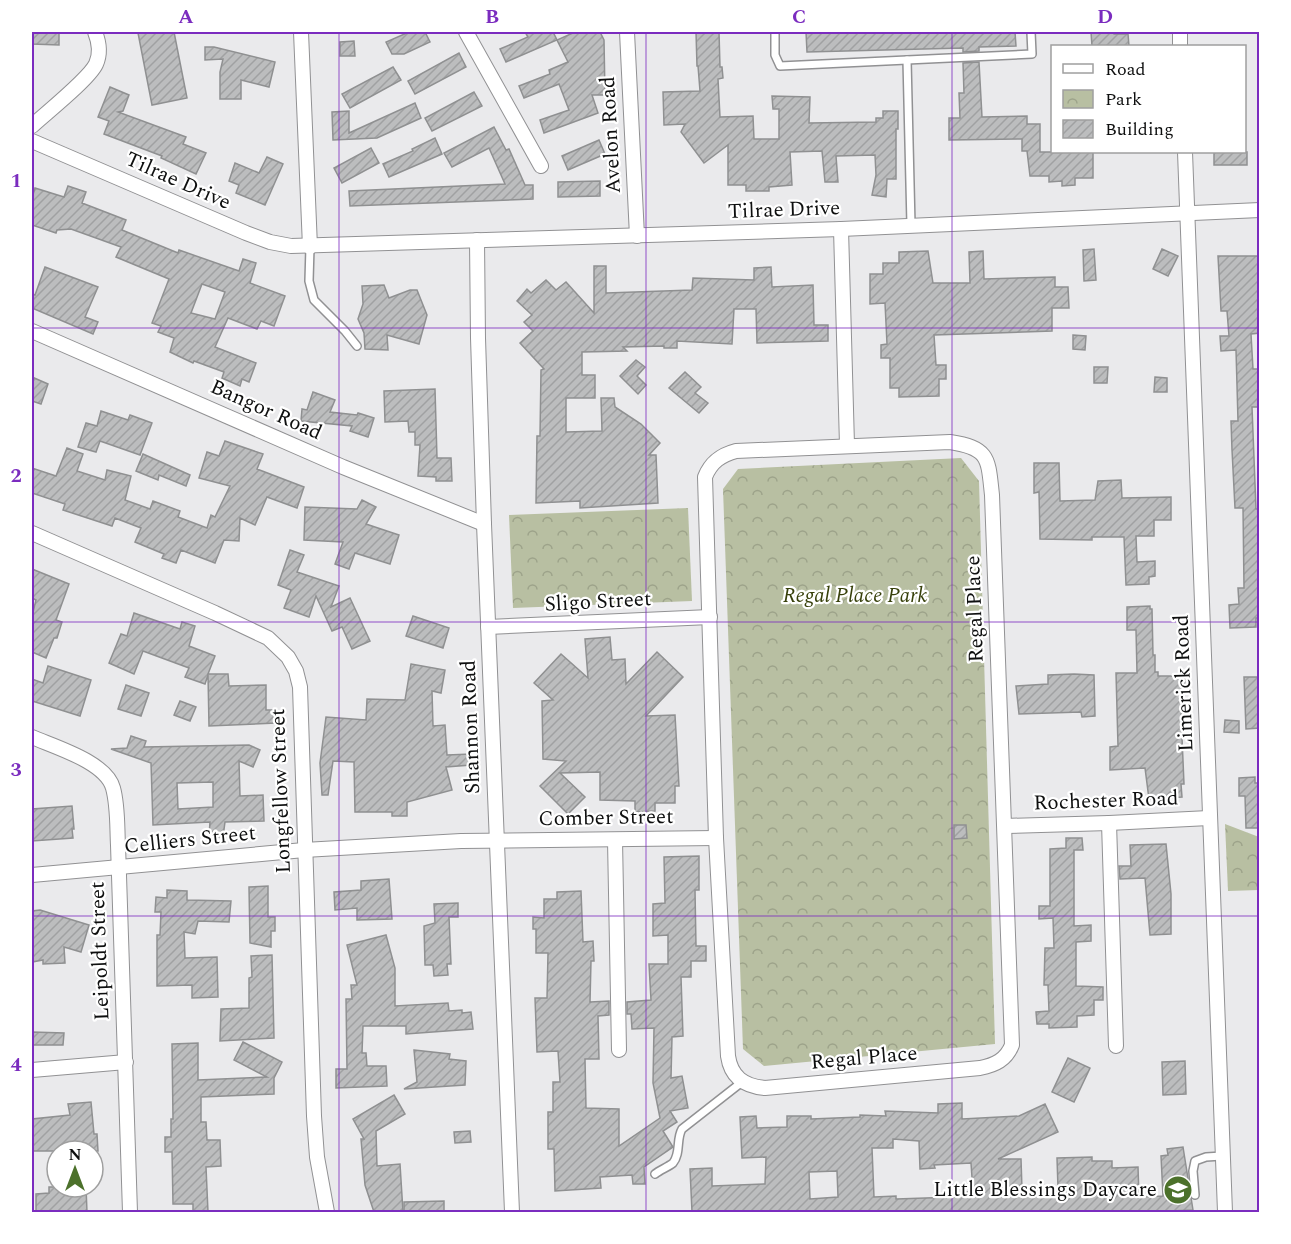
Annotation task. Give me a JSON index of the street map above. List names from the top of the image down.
{
  "streets": {
    "street": [
      "Avelon Road",
      "Tilrae Drive",
      "Bangor Road",
      "Sligo Street",
      "Regal Place",
      "Limerick Road",
      "Shannon Road",
      "Longfellow Street",
      "Rochester Road",
      "Comber Street",
      "Celliers Street",
      "Leipoldt Street"
    ]
  },
  "crossings": [
    ["Avelon Road", "Tilrae Drive"],
    ["Tilrae Drive", "Limerick Road"],
    ["Tilrae Drive", "Shannon Road"],
    ["Bangor Road", "Shannon Road"],
    ["Sligo Street", "Regal Place"],
    ["Sligo Street", "Shannon Road"],
    ["Regal Place", "Rochester Road"],
    ["Regal Place", "Comber Street"],
    ["Limerick Road", "Rochester Road"],
    ["Shannon Road", "Comber Street"],
    ["Shannon Road", "Celliers Street"],
    ["Longfellow Street", "Celliers Street"],
    ["Comber Street", "Celliers Street"],
    ["Celliers Street", "Leipoldt Street"]
  ],
  "parks": ["Regal Place Park"],
  "places": {
    "school or university": ["Little Blessings Daycare"]
  },
  "legend": ["Road", "Park", "Building"],
  "north": "top",
  "grid": {
    "columns": [
      "A",
      "B",
      "C",
      "D"
    ],
    "rows": [
      "1",
      "2",
      "3",
      "4"
    ]
  }
}
